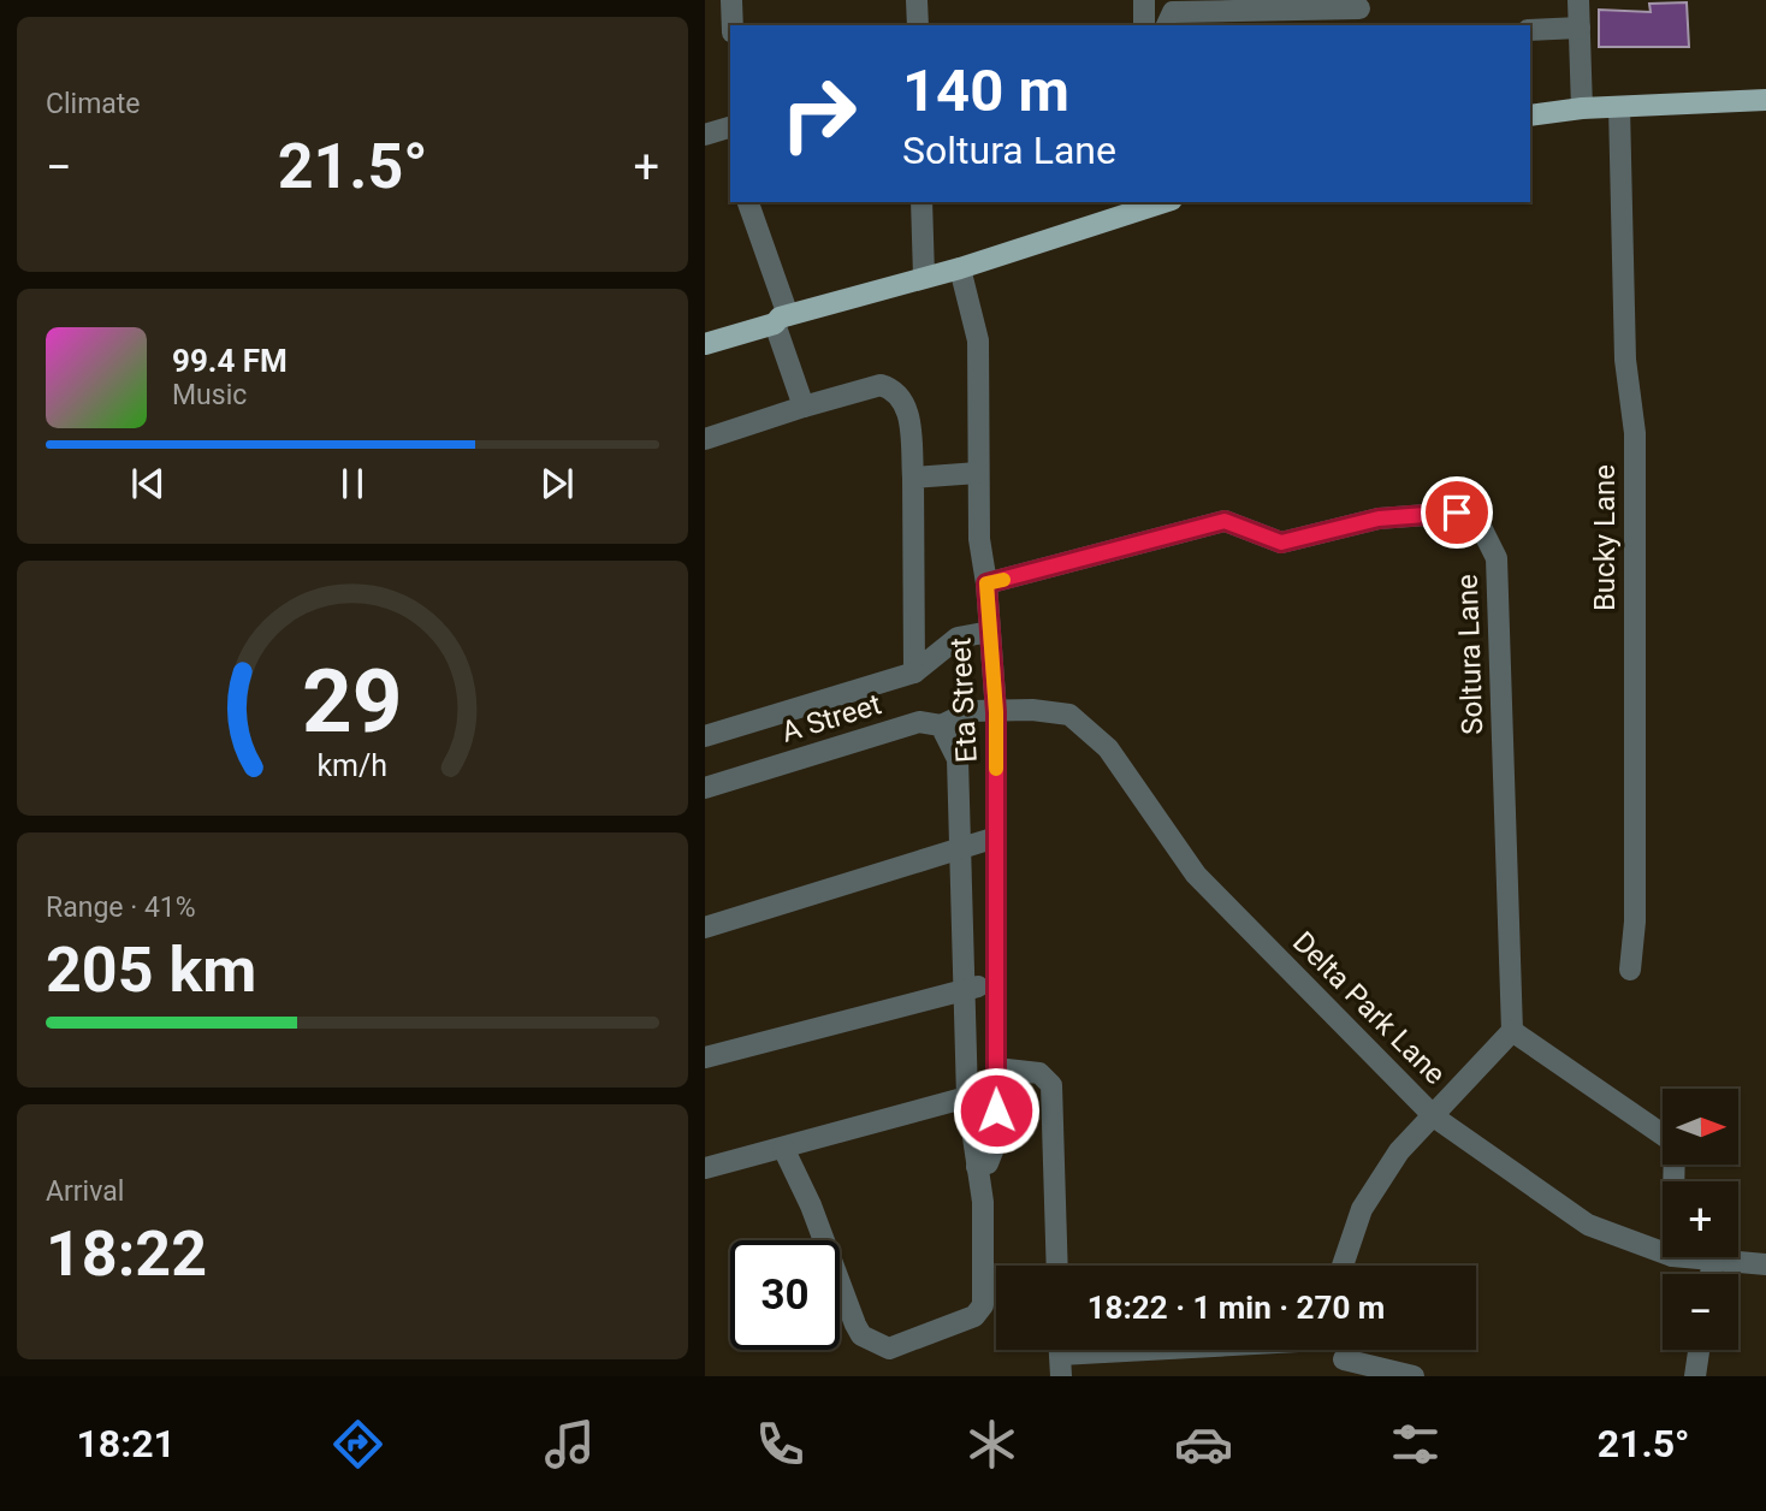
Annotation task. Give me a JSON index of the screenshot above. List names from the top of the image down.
{
  "streets": {
    "street": [
      "Bucky Lane",
      "Soltura Lane",
      "Eta Street",
      "A Street",
      "Delta Park Lane"
    ]
  },
  "crossings": [
    ["Soltura Lane", "Eta Street"],
    ["Eta Street", "Delta Park Lane"],
    ["A Street", "Delta Park Lane"]
  ],
  "north": "right",
  "page": {
    "tile": [
      "Climate",
      ["Range · 41%", "205 km"],
      ["Arrival", "18:22"]
    ],
    "turn": ["140 m", "Soltura Lane"],
    "heat": ["−", "21.5°", "+"],
    "song": ["99.4 FM", "Music"],
    "map_buttons": ["+", "−"],
    "limit": "30",
    "trip": "18:22 · 1 min · 270 m",
    "tabs": ["18:21", "21.5°"],
    "gauge": ["29", "km/h"]
  }
}
